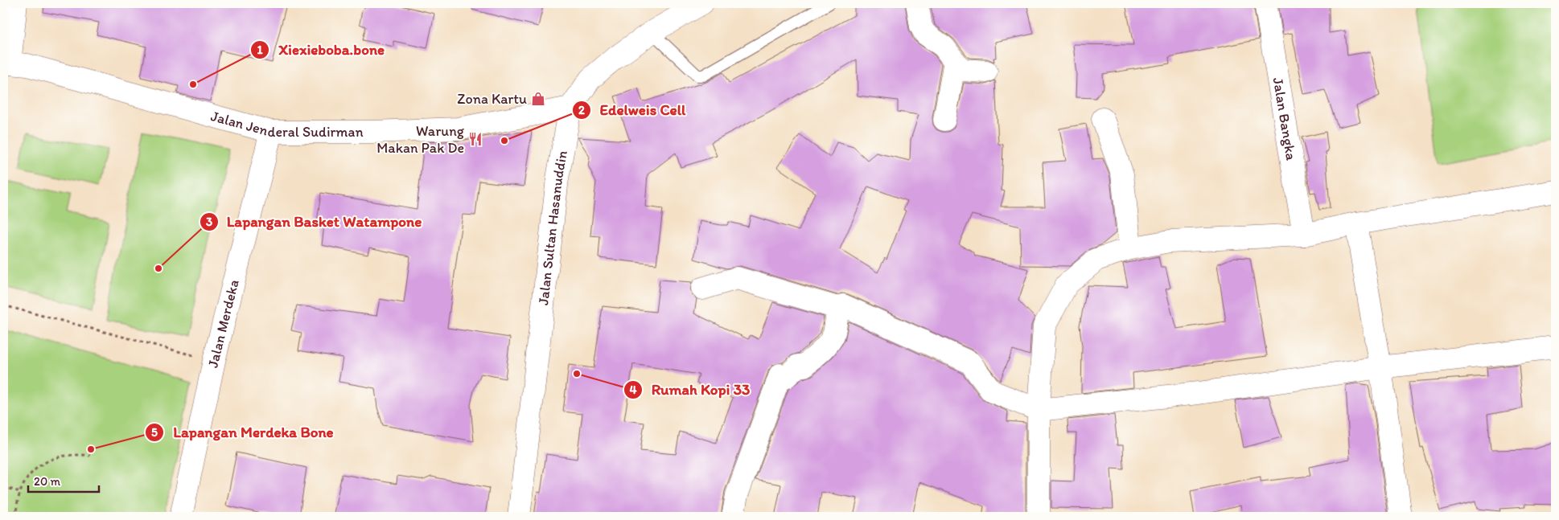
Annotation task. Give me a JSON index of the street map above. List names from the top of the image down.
{
  "streets": {
    "street": [
      "Jalan Bangka",
      "Jalan Jenderal Sudirman",
      "Jalan Sultan Hasanuddin",
      "Jalan Merdeka"
    ]
  },
  "crossings": [
    ["Jalan Jenderal Sudirman", "Jalan Sultan Hasanuddin"],
    ["Jalan Jenderal Sudirman", "Jalan Merdeka"]
  ],
  "places": {
    "other": [
      "Xiexieboba.bone",
      "Edelweis Cell",
      "Lapangan Basket Watampone",
      "Rumah Kopi 33",
      "Lapangan Merdeka Bone"
    ],
    "shop": ["Zona Kartu"],
    "restaurant": ["Warung Makan Pak De"]
  },
  "scale_bar": "20 m"
}
